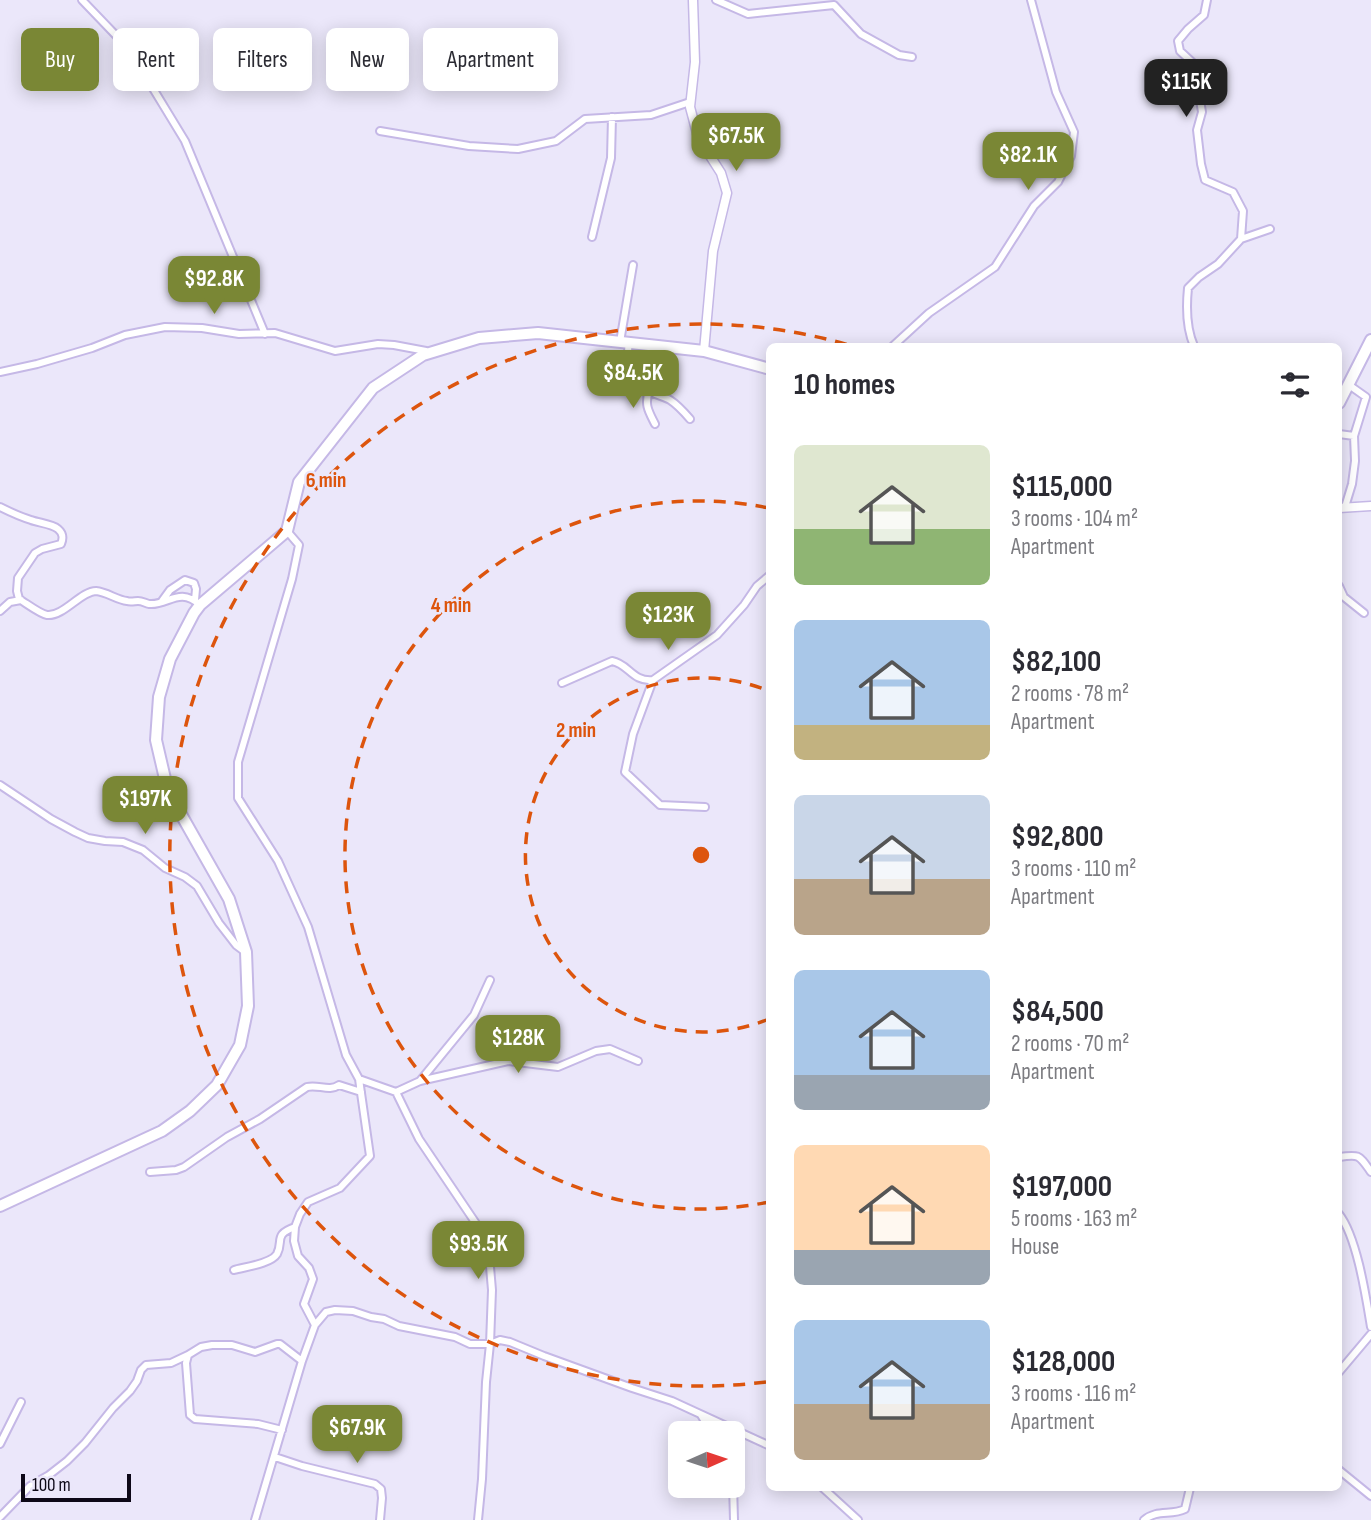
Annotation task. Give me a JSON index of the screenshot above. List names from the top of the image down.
{
  "scale_bar": "100 m",
  "north": "right",
  "page": {
    "chip": [
      "Buy",
      "Rent",
      "Filters",
      "New",
      "Apartment"
    ],
    "price": [
      "$115K",
      "$67.5K",
      "$82.1K",
      "$92.8K",
      "$84.5K",
      "$123K",
      "$197K",
      "$128K",
      "$93.5K",
      "$67.9K"
    ],
    "heading": "10 homes",
    "list": [
      {
        "name": "$115,000",
        "note": "3 rooms · 104 m² · Apartment"
      },
      {
        "name": "$82,100",
        "note": "2 rooms · 78 m² · Apartment"
      },
      {
        "name": "$92,800",
        "note": "3 rooms · 110 m² · Apartment"
      },
      {
        "name": "$84,500",
        "note": "2 rooms · 70 m² · Apartment"
      },
      {
        "name": "$197,000",
        "note": "5 rooms · 163 m² · House"
      },
      {
        "name": "$128,000",
        "note": "3 rooms · 116 m² · Apartment"
      }
    ],
    "scale": "100 m"
  },
  "rings": ["6 min", "4 min", "2 min"]
}
